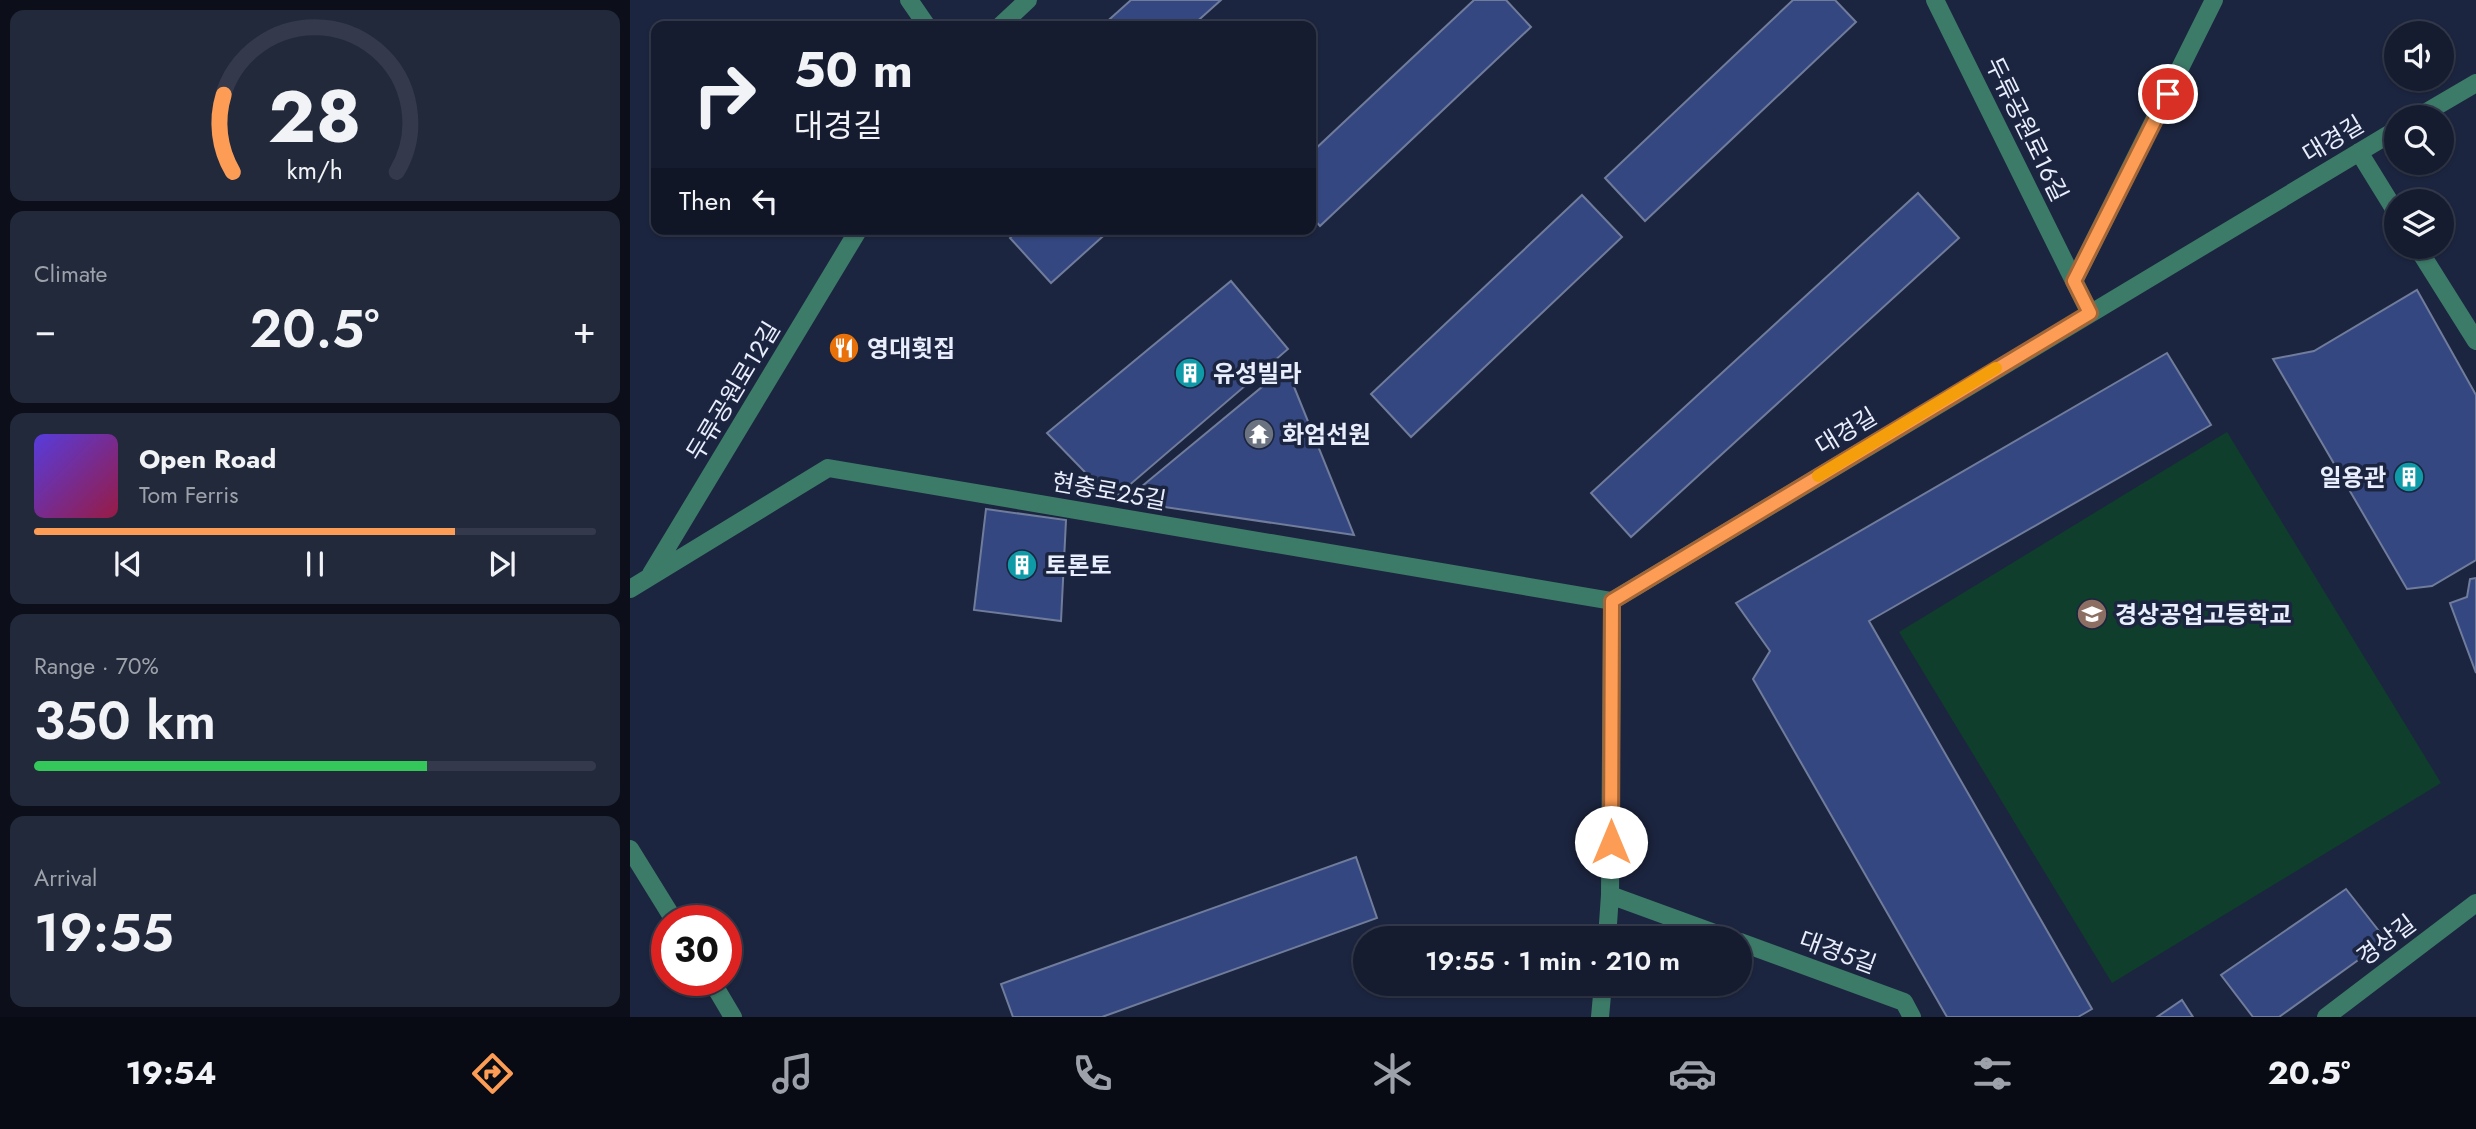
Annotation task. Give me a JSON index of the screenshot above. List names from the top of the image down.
{
  "streets": {
    "street": [
      "두류공원로16길",
      "대경길",
      "두류공원로12길",
      "현충로25길",
      "경상길",
      "대경5길"
    ]
  },
  "crossings": [
    ["두류공원로16길", "대경길"],
    ["대경길", "현충로25길"],
    ["두류공원로12길", "현충로25길"]
  ],
  "places": {
    "restaurant": ["영대횟집"],
    "building": ["유성빌라", "일용관", "토론토"],
    "temple": ["화엄선원"],
    "school or university": ["경상공업고등학교"]
  },
  "page": {
    "turn": ["50 m", "대경길"],
    "then": "Then",
    "tile": [
      "Climate",
      ["Range · 70%", "350 km"],
      ["Arrival", "19:55"]
    ],
    "heat": ["−", "20.5°", "+"],
    "song": ["Open Road", "Tom Ferris"],
    "limit": "30",
    "trip": "19:55 · 1 min · 210 m",
    "tabs": ["19:54", "20.5°"],
    "gauge": ["28", "km/h"]
  }
}
